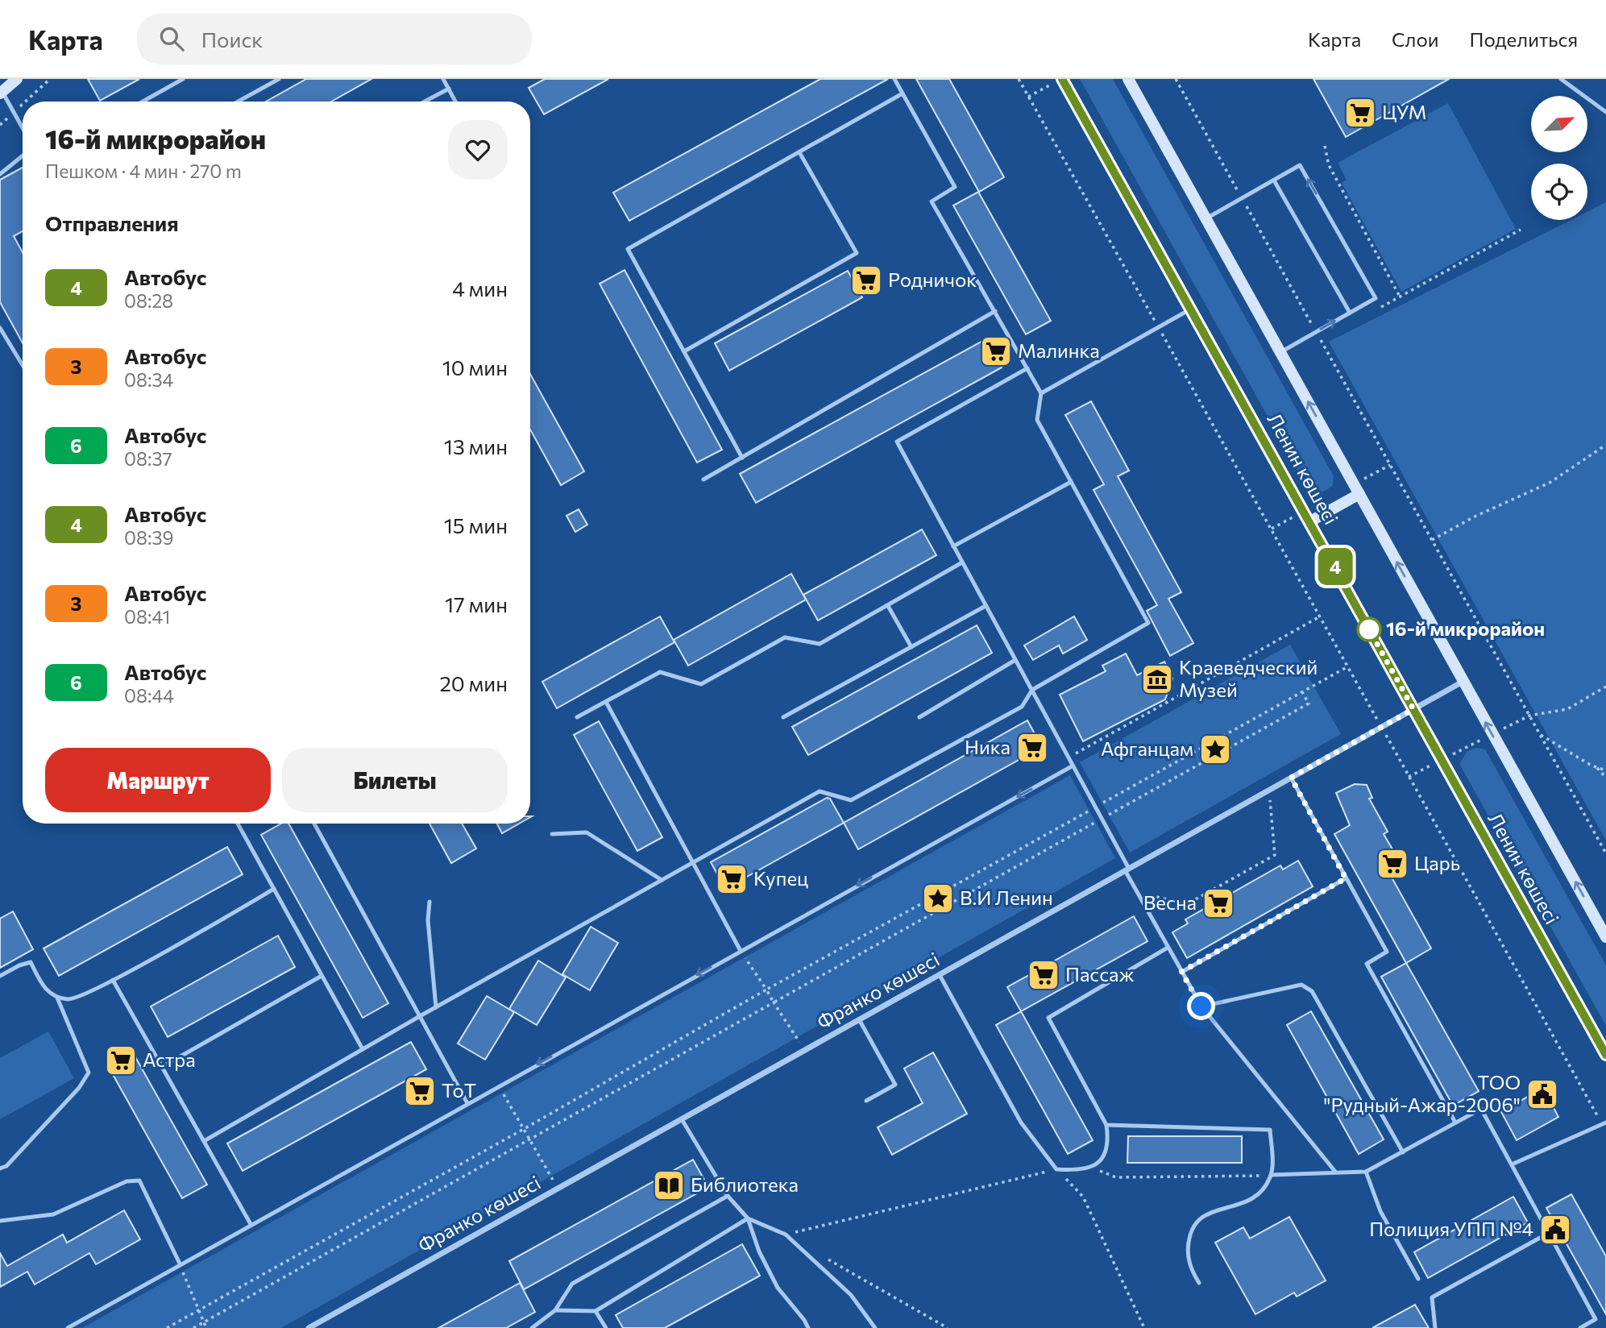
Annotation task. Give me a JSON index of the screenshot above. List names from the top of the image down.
{
  "streets": {
    "main road": ["Ленин көшесі"],
    "street": ["Франко көшесі"]
  },
  "crossings": [
    ["Ленин көшесі", "Франко көшесі"]
  ],
  "places": {
    "supermarket": [
      "ЦУМ",
      "Родничок",
      "Малинка",
      "Ника",
      "Царь",
      "Купец",
      "Весна",
      "Пассаж",
      "Астра",
      "ТоТ"
    ],
    "other": ["16-й микрорайон"],
    "museum": ["Краеведческий Музей"],
    "place": ["Афганцам", "В.И Ленин"],
    "public building": ["ТОО \"Рудный-Ажар-2006\"", "Полиция УПП №4"],
    "library": ["Библиотека"]
  },
  "lines": ["bus line 4"],
  "north": "top right",
  "page": {
    "header": "Карта",
    "search": "Поиск",
    "nav": ["Карта", "Слои", "Поделиться"],
    "on_map": "4",
    "heading": [
      ["16-й микрорайон", "Пешком · 4 мин · 270 m"],
      "Отправления"
    ],
    "list": [
      {
        "mark": "4",
        "name": "Автобус",
        "note": "08:28",
        "value": "4 мин"
      },
      {
        "mark": "3",
        "name": "Автобус",
        "note": "08:34",
        "value": "10 мин"
      },
      {
        "mark": "6",
        "name": "Автобус",
        "note": "08:37",
        "value": "13 мин"
      },
      {
        "mark": "4",
        "name": "Автобус",
        "note": "08:39",
        "value": "15 мин"
      },
      {
        "mark": "3",
        "name": "Автобус",
        "note": "08:41",
        "value": "17 мин"
      },
      {
        "mark": "6",
        "name": "Автобус",
        "note": "08:44",
        "value": "20 мин"
      }
    ],
    "buttons": ["Маршрут", "Билеты"]
  }
}
